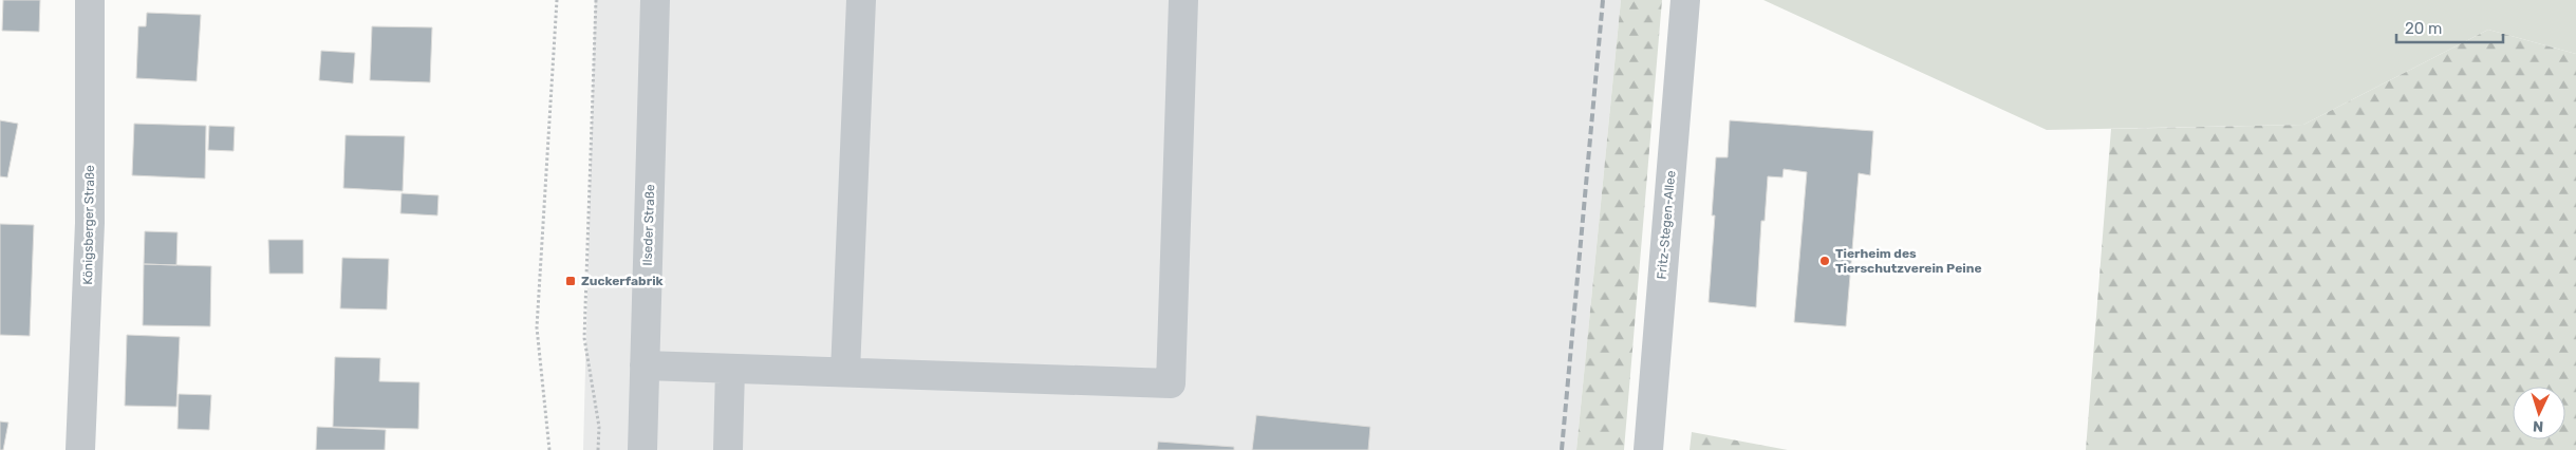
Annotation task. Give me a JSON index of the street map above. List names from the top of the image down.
{
  "streets": {
    "street": ["Königsberger Straße", "Ilseder Straße", "Fritz-Stegen-Allee"]
  },
  "places": {
    "other": ["Tierheim des Tierschutzverein Peine"],
    "transit": ["Zuckerfabrik"]
  },
  "scale_bar": "20 m",
  "north": "bottom"
}
